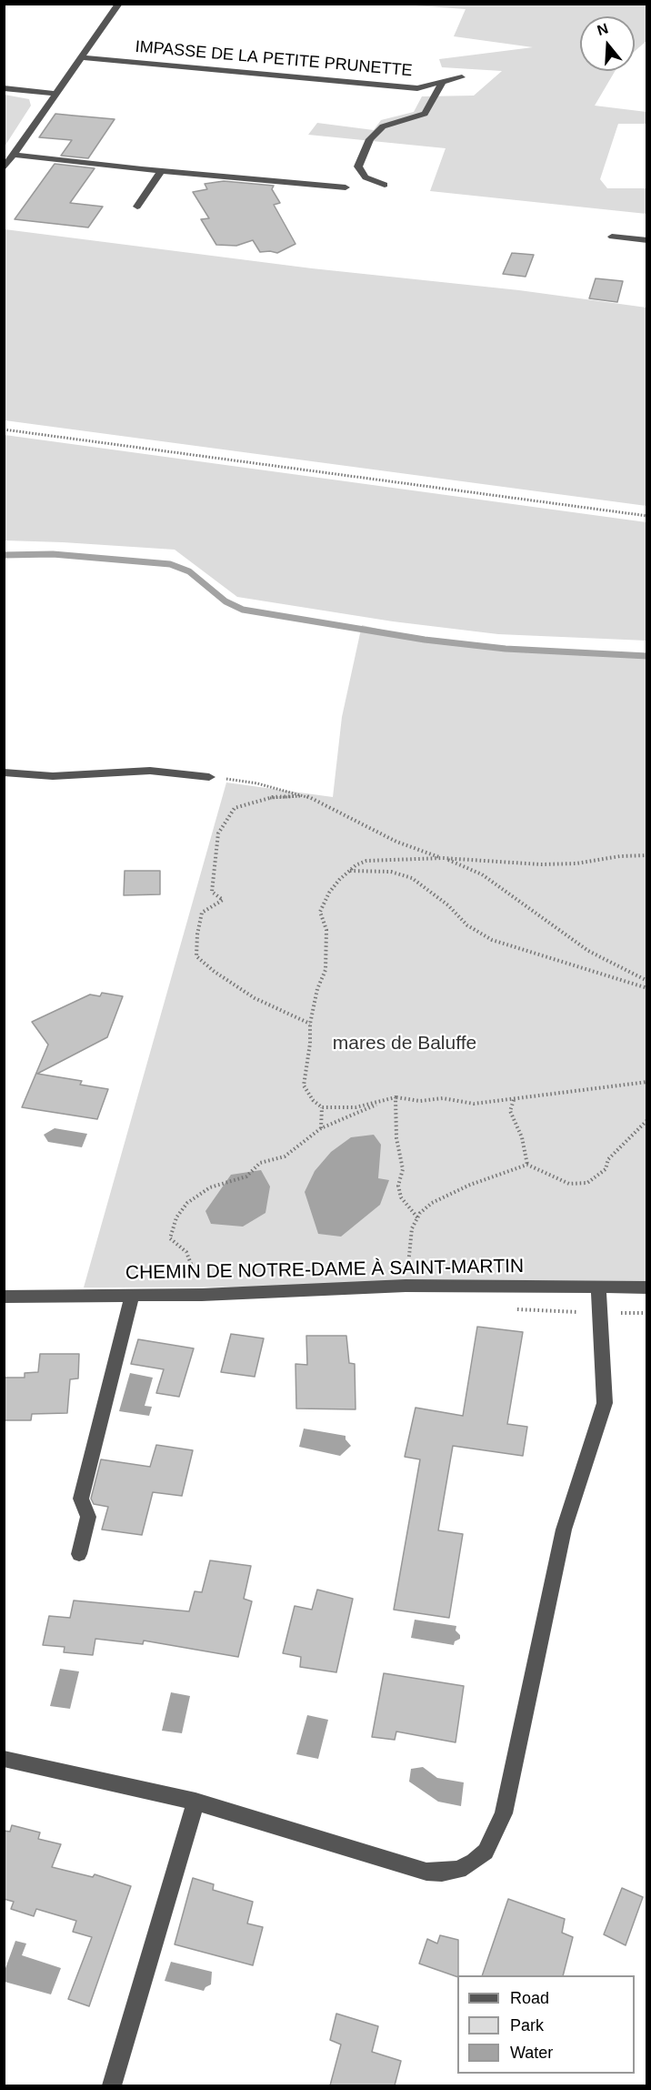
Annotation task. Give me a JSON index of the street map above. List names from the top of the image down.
{
  "streets": {
    "street": ["IMPASSE DE LA PETITE PRUNETTE", "CHEMIN DE NOTRE-DAME À SAINT-MARTIN"]
  },
  "parks": ["mares de Baluffe"],
  "legend": ["Road", "Park", "Water"],
  "north": "top"
}
